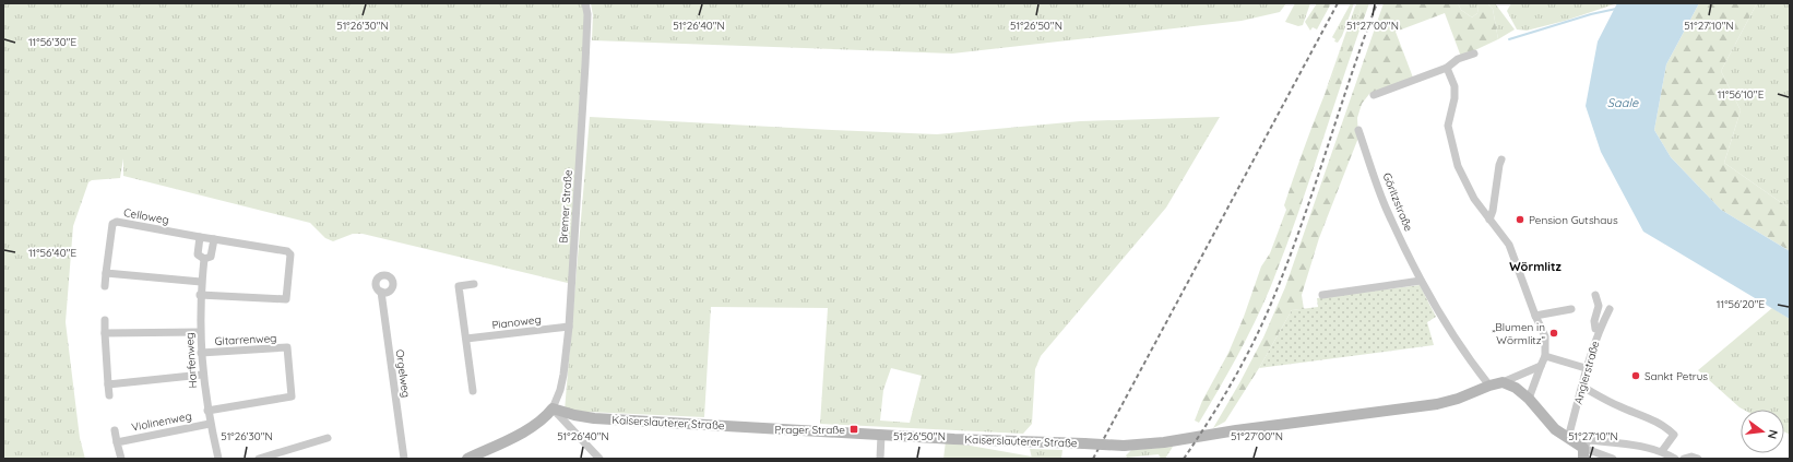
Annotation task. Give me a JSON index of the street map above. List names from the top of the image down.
{
  "streets": {
    "street": [
      "Göritzstraße",
      "Bremer Straße",
      "Celloweg",
      "Pianoweg",
      "Gitarrenweg",
      "Harfenweg",
      "Anglerstraße",
      "Orgelweg",
      "Violinenweg",
      "Kaiserslauterer Straße"
    ]
  },
  "crossings": [
    ["Göritzstraße", "Kaiserslauterer Straße"],
    ["Bremer Straße", "Pianoweg"],
    ["Bremer Straße", "Kaiserslauterer Straße"],
    ["Celloweg", "Harfenweg"],
    ["Gitarrenweg", "Harfenweg"],
    ["Harfenweg", "Violinenweg"]
  ],
  "districts": ["Wörmlitz"],
  "water": ["Saale"],
  "places": {
    "other": ["Pension Gutshaus", "„Blumen in Wörmlitz“", "Sankt Petrus"],
    "transit": ["Prager Straße"]
  },
  "north": "right",
  "coordinates": [
    "51°26'30\"N",
    "51°26'40\"N",
    "51°26'50\"N",
    "51°27'00\"N",
    "51°27'10\"N",
    "11°56'30\"E",
    "11°56'10\"E",
    "11°56'40\"E",
    "11°56'20\"E"
  ]
}
